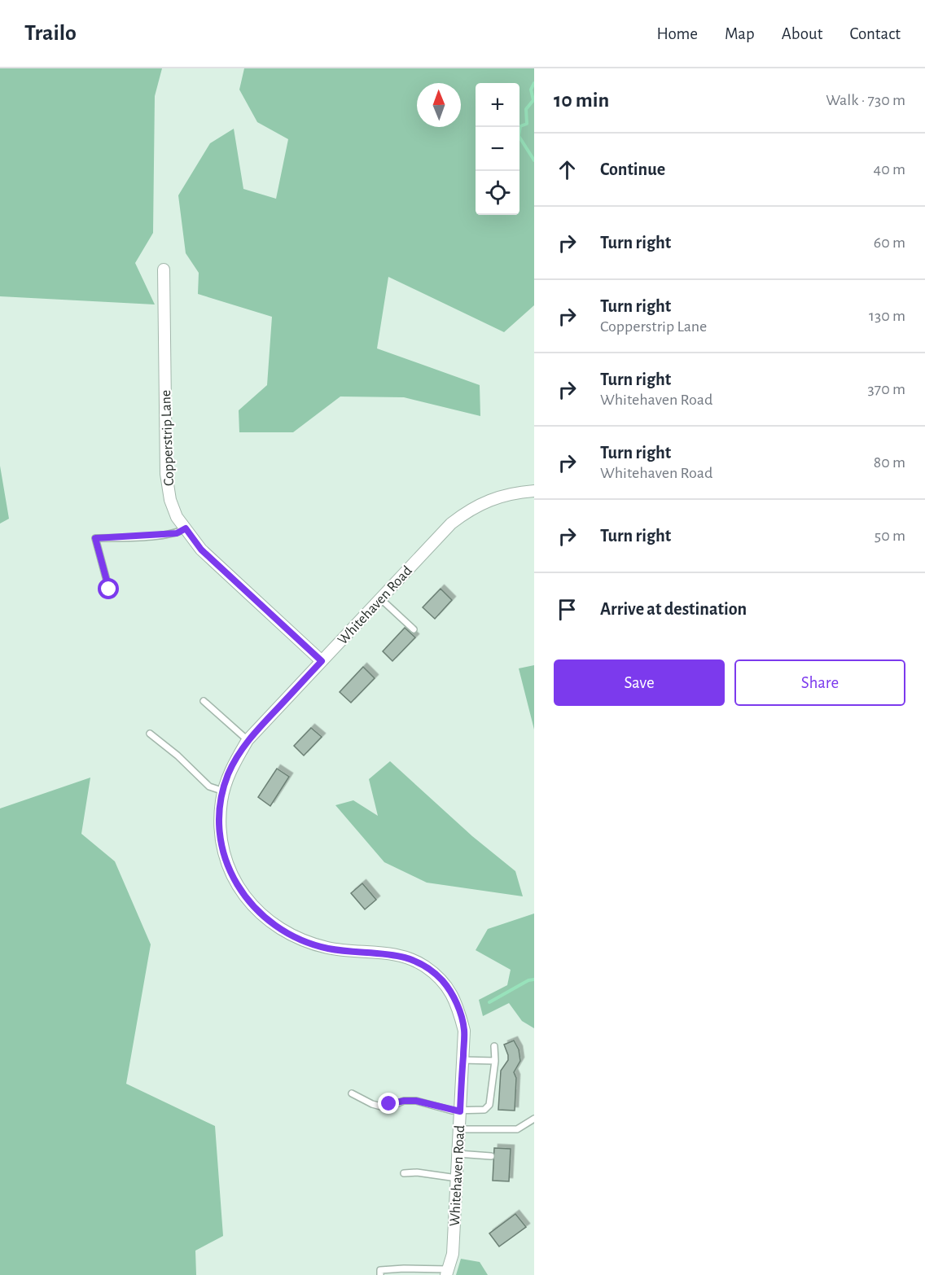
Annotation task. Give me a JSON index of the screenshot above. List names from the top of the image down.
{
  "streets": {
    "street": ["Copperstrip Lane", "Whitehaven Road"]
  },
  "crossings": [
    ["Copperstrip Lane", "Whitehaven Road"]
  ],
  "north": "top",
  "page": {
    "header": "Trailo",
    "nav": [
      "Home",
      "Map",
      "About",
      "Contact"
    ],
    "heading": ["10 min", "Walk · 730 m"],
    "map_buttons": ["+", "−"],
    "list": [
      ["Continue", "40 m"],
      ["Turn right", "60 m"],
      ["Turn right", "Copperstrip Lane", "130 m"],
      ["Turn right", "Whitehaven Road", "370 m"],
      ["Turn right", "Whitehaven Road", "80 m"],
      ["Turn right", "50 m"],
      "Arrive at destination"
    ],
    "buttons": ["Save", "Share"]
  }
}
